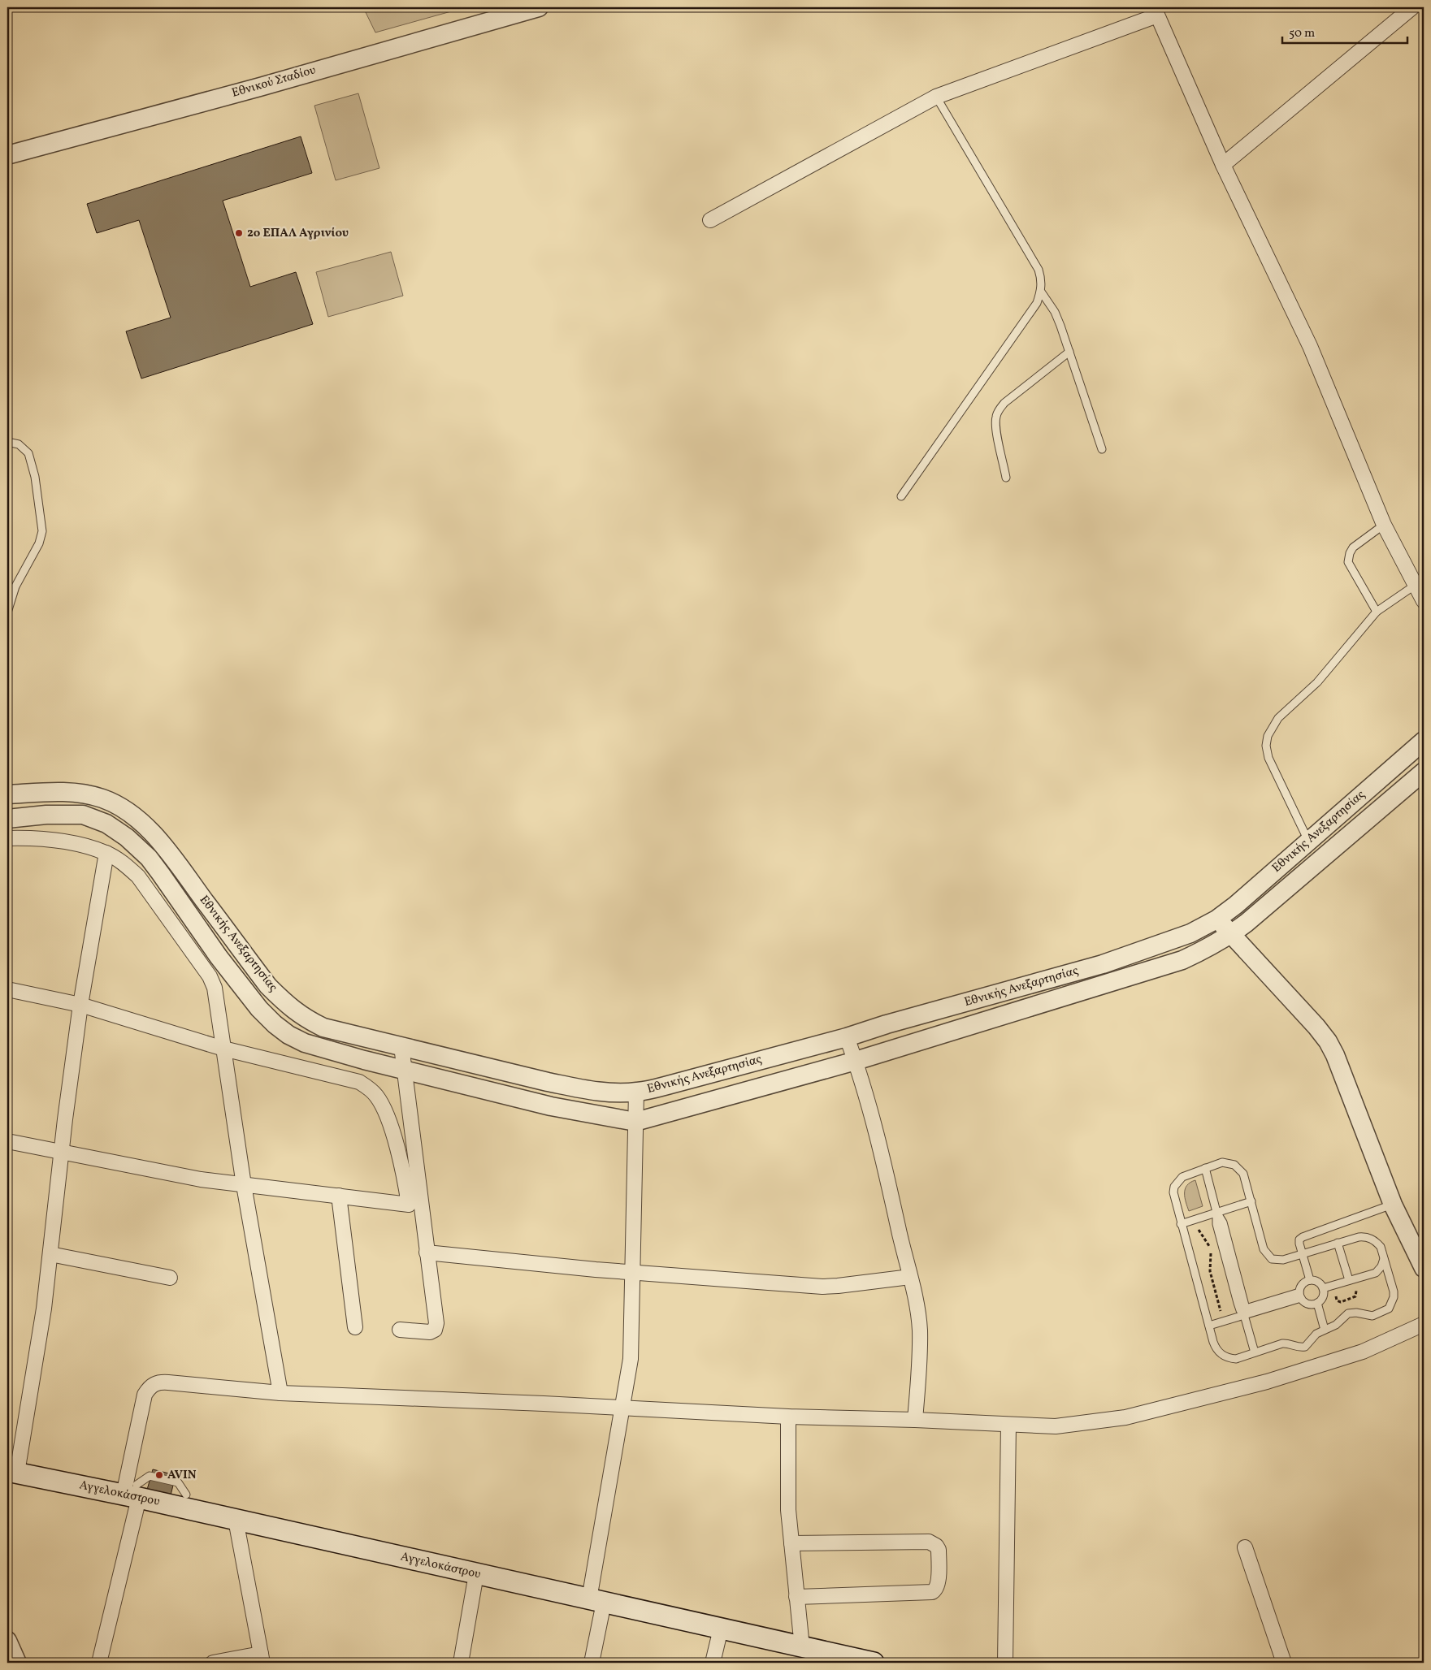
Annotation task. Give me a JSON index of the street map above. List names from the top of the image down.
{
  "streets": {
    "main road": ["Αγγελοκάστρου"],
    "street": ["Εθνικού Σταδίου", "Εθνικής Ανεξαρτησίας"]
  },
  "places": ["2ο ΕΠΑΛ Αγρινίου", "AVIN"],
  "scale_bar": "50 m"
}
